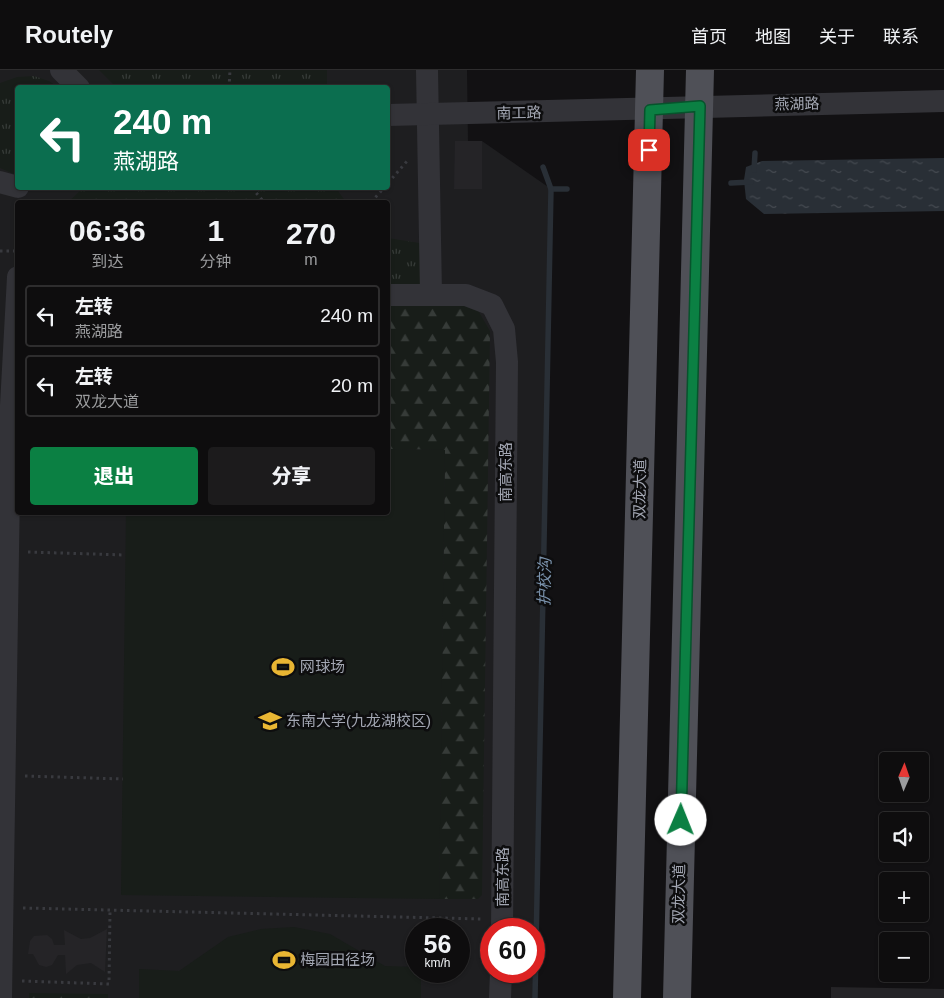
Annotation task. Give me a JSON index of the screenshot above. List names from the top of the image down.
{
  "streets": {
    "main road": ["双龙大道"],
    "street": ["燕湖路", "南工路", "南高东路"]
  },
  "crossings": [
    ["燕湖路", "南工路"],
    ["燕湖路", "双龙大道"],
    ["南工路", "双龙大道"]
  ],
  "water": ["护校沟"],
  "places": {
    "sports": ["网球场", "梅园田径场"],
    "school or university": ["东南大学(九龙湖校区)"]
  },
  "north": "top",
  "page": {
    "header": "Routely",
    "nav": [
      "首页",
      "地图",
      "关于",
      "联系"
    ],
    "turn": ["240 m", "燕湖路"],
    "eta": [
      "06:36",
      "到达",
      "1",
      "分钟",
      "270",
      "m"
    ],
    "list": [
      {
        "name": "左转",
        "note": "燕湖路",
        "value": "240 m"
      },
      {
        "name": "左转",
        "note": "双龙大道",
        "value": "20 m"
      }
    ],
    "buttons": ["退出", "分享"],
    "map_buttons": ["+", "−"],
    "speed": "56 km/h",
    "limit": "60"
  }
}
